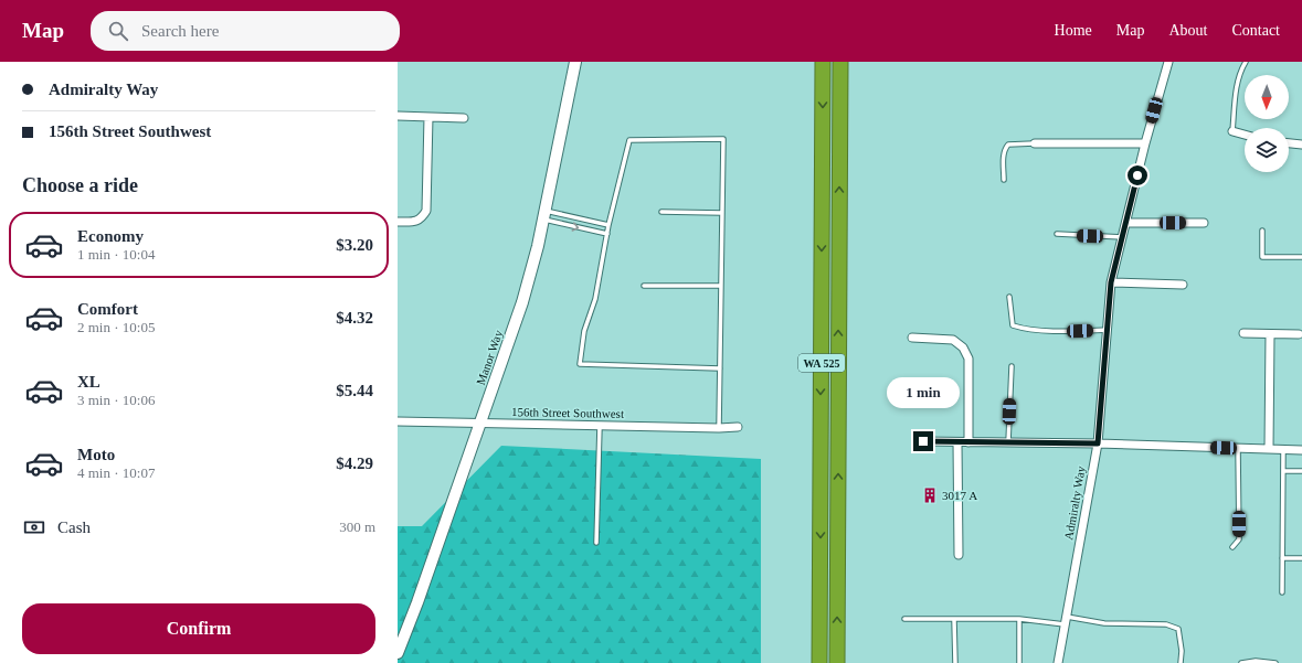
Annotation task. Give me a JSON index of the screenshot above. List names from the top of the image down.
{
  "streets": {
    "highway": ["WA 525"],
    "street": ["Manor Way", "156th Street Southwest", "Admiralty Way"]
  },
  "crossings": [
    ["Manor Way", "156th Street Southwest"]
  ],
  "places": {
    "building": ["3017 A"]
  },
  "north": "bottom",
  "page": {
    "header": "Map",
    "search": "Search here",
    "nav": [
      "Home",
      "Map",
      "About",
      "Contact"
    ],
    "banner": ["Admiralty Way", "156th Street Southwest"],
    "heading": "Choose a ride",
    "list": [
      {
        "name": "Economy",
        "note": "1 min · 10:04",
        "value": "$3.20"
      },
      {
        "name": "Comfort",
        "note": "2 min · 10:05",
        "value": "$4.32"
      },
      {
        "name": "XL",
        "note": "3 min · 10:06",
        "value": "$5.44"
      },
      {
        "name": "Moto",
        "note": "4 min · 10:07",
        "value": "$4.29"
      }
    ],
    "bubble": "1 min",
    "pay": ["Cash", "300 m"],
    "buttons": "Confirm"
  }
}
